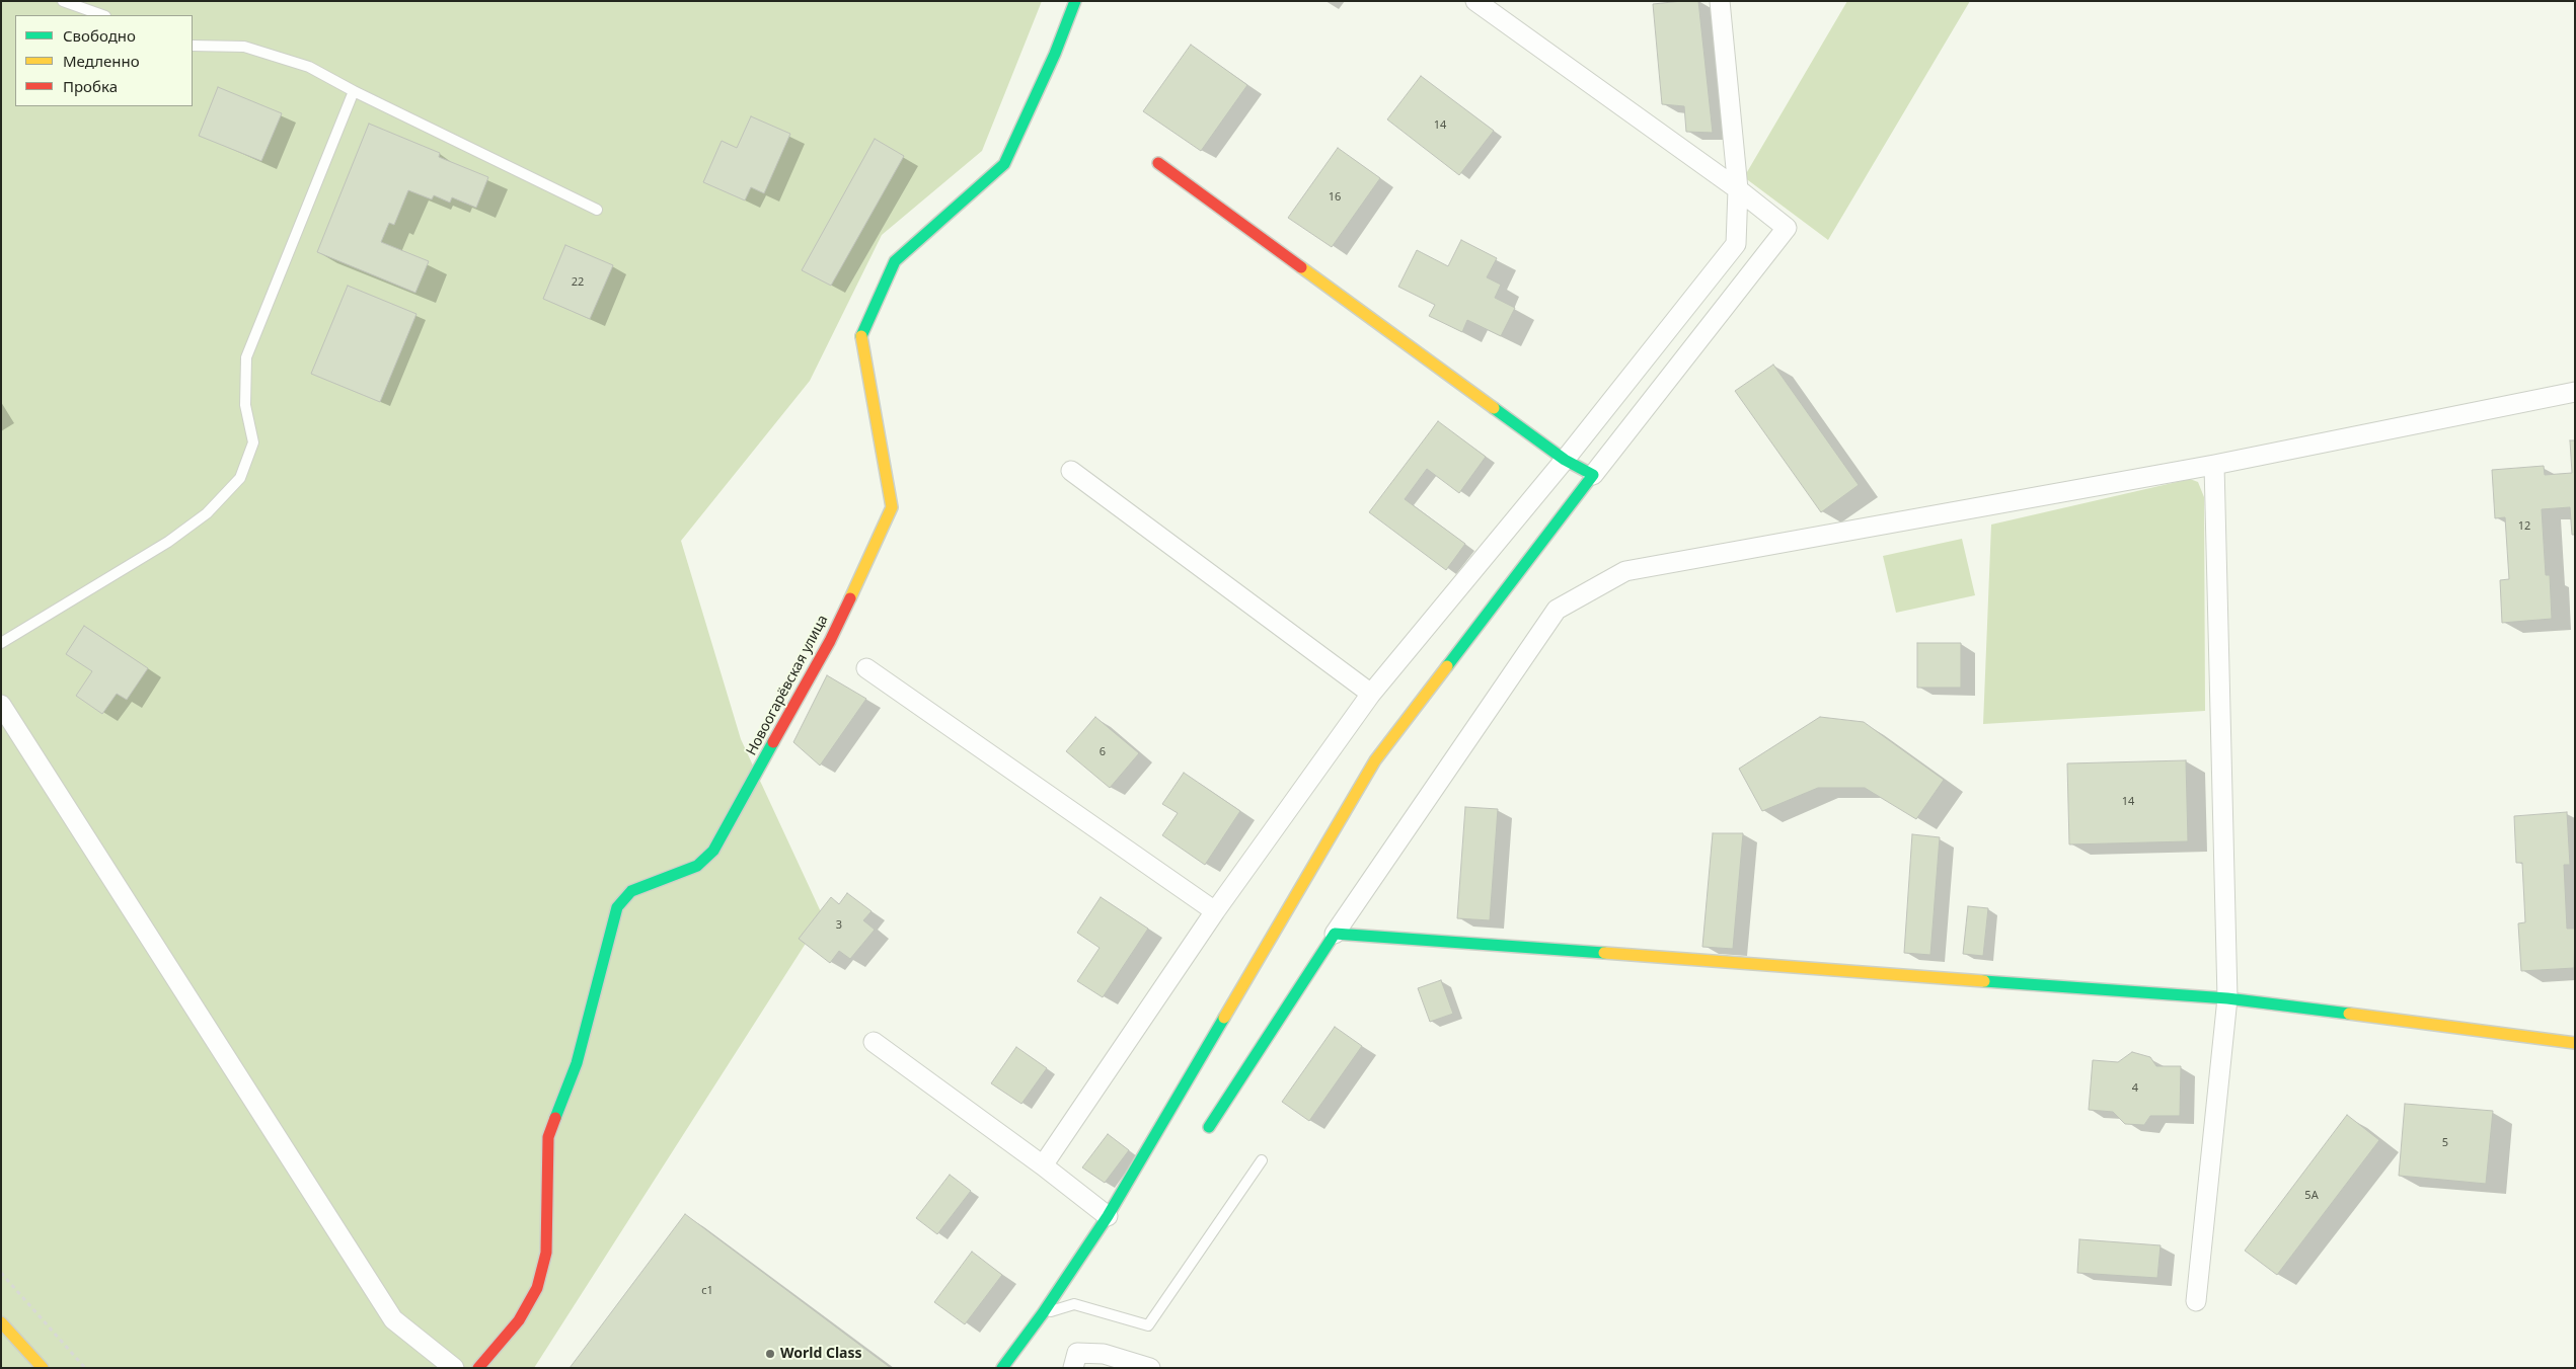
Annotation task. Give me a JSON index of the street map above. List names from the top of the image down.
{
  "streets": {
    "street": ["Новоогарёвская улица"]
  },
  "places": ["World Class"],
  "house_numbers": [
    "14",
    "16",
    "22",
    "12",
    "6",
    "14",
    "3",
    "4",
    "5",
    "5А",
    "с1"
  ],
  "legend": ["Свободно", "Медленно", "Пробка"]
}
